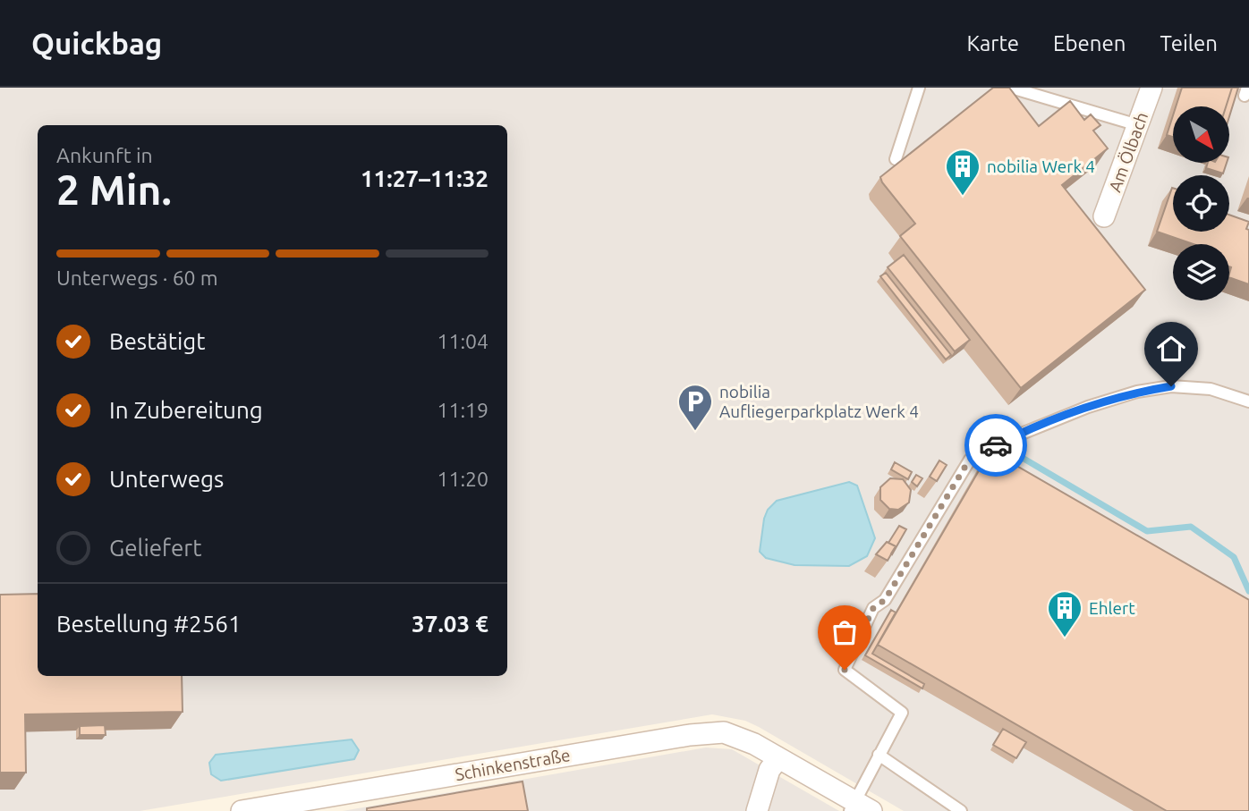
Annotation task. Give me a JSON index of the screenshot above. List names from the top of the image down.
{
  "streets": {
    "street": ["Am Ölbach", "Schinkenstraße"]
  },
  "places": {
    "building": ["nobilia Werk 4", "Ehlert"],
    "parking": ["nobilia Aufliegerparkplatz Werk 4"]
  },
  "north": "bottom right",
  "page": {
    "header": "Quickbag",
    "nav": ["Karte", "Ebenen", "Teilen"],
    "heading": ["2 Min.", "Ankunft in", "11:27–11:32"],
    "panel": ["Bestellung #2561", "37.03 €"],
    "bar": "Unterwegs · 60 m",
    "list": [
      ["Bestätigt", "11:04"],
      ["In Zubereitung", "11:19"],
      ["Unterwegs", "11:20"],
      "Geliefert"
    ]
  }
}
